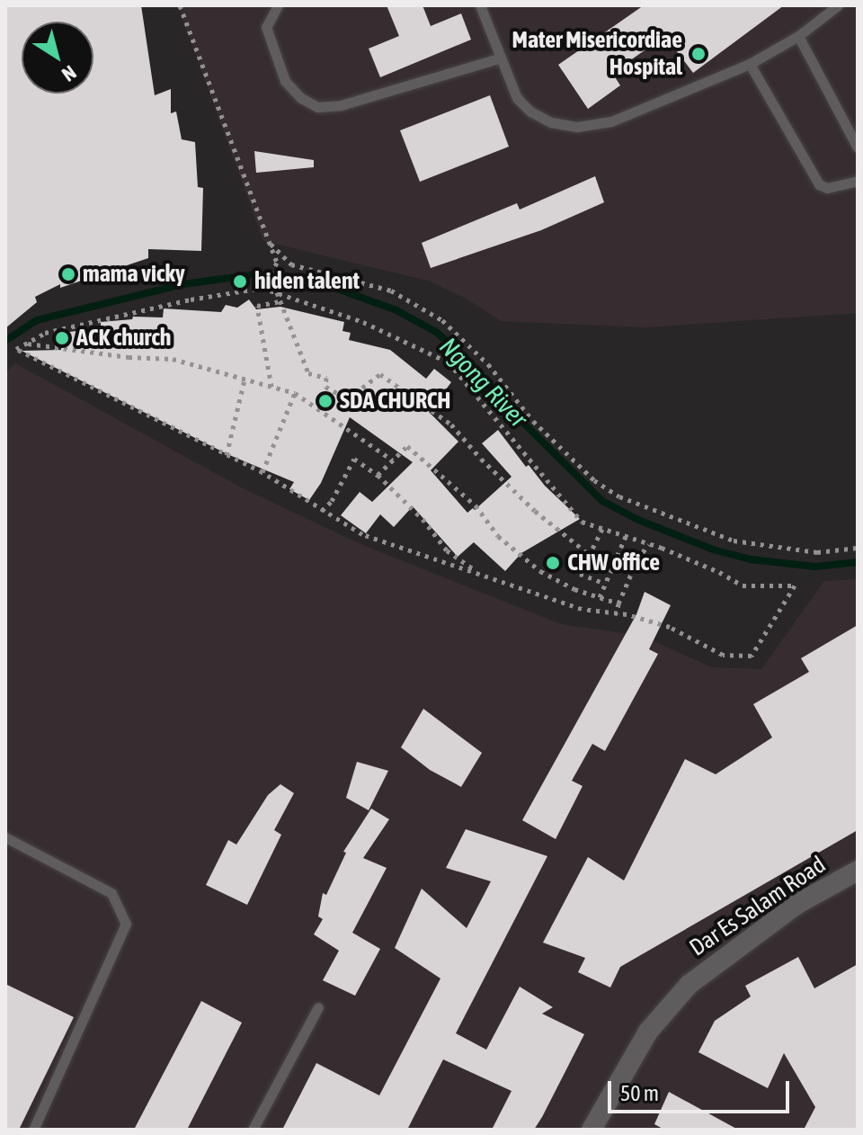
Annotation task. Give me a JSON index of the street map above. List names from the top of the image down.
{
  "streets": {
    "street": ["Dar Es Salam Road"]
  },
  "water": ["Ngong River"],
  "places": [
    "Mater Misericordiae Hospital",
    "mama vicky",
    "hiden talent",
    "ACK church",
    "SDA CHURCH",
    "CHW office"
  ],
  "scale_bar": "50 m",
  "north": "bottom right"
}
